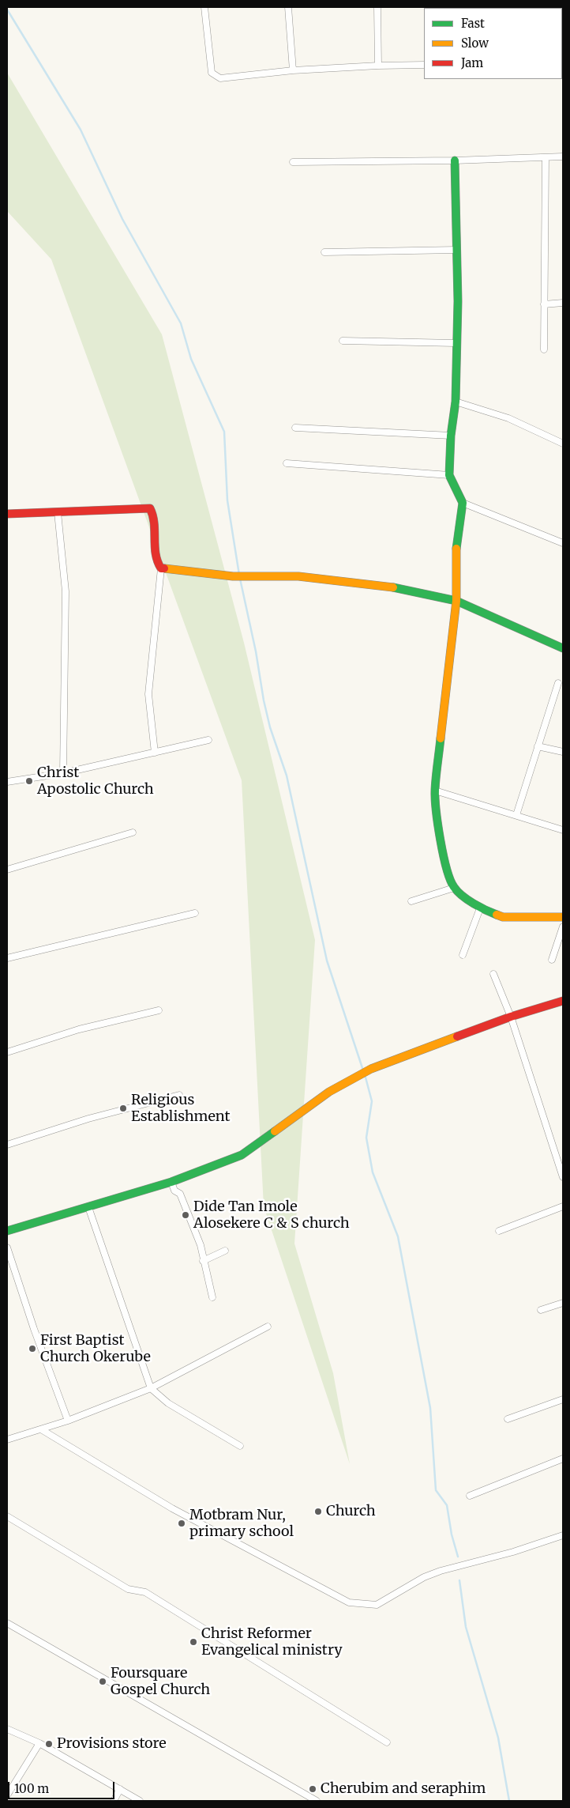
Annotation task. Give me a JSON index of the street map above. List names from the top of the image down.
{
  "places": [
    "Christ Apostolic Church",
    "Religious Establishment",
    "Dide Tan Imole Alosekere C & S church",
    "First Baptist Church Okerube",
    "Church",
    "Motbram Nur, primary school",
    "Christ Reformer Evangelical ministry",
    "Foursquare Gospel Church",
    "Provisions store",
    "Cherubim and seraphim"
  ],
  "legend": ["Fast", "Slow", "Jam"],
  "scale_bar": "100 m"
}
